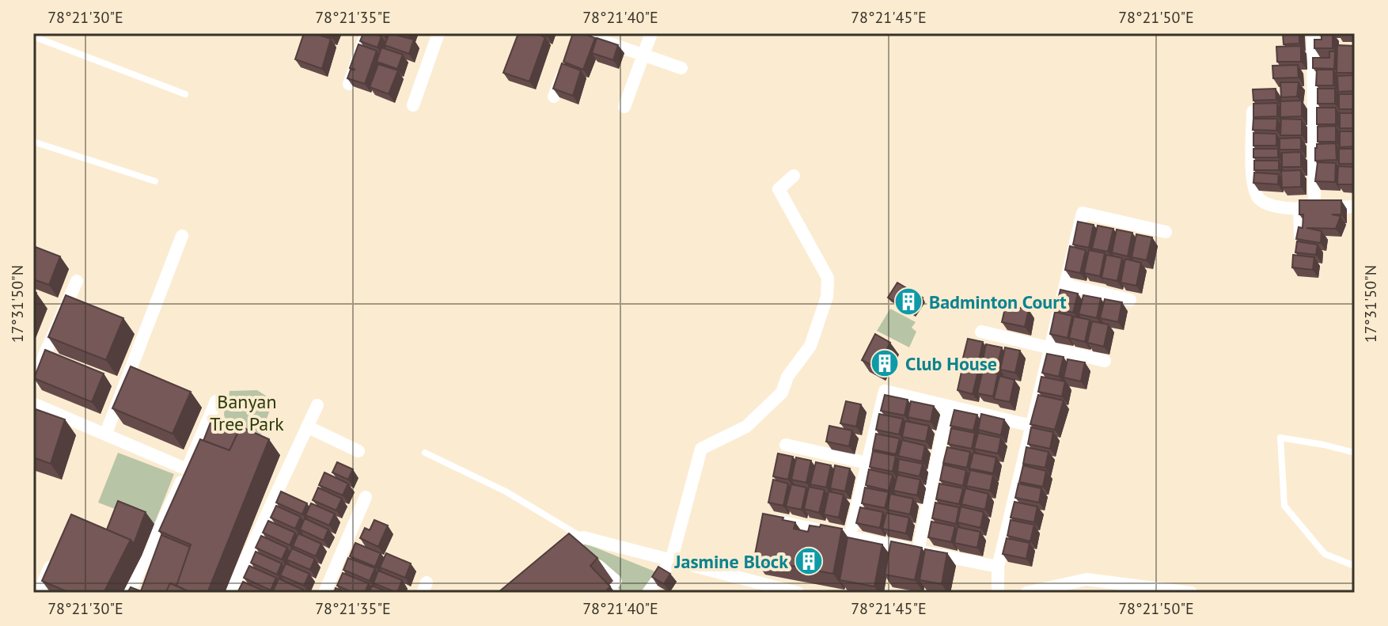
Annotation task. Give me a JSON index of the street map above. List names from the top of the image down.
{
  "parks": ["Banyan Tree Park"],
  "places": {
    "building": ["Badminton Court", "Club House", "Jasmine Block"]
  },
  "coordinates": [
    "78°21'30\"E",
    "78°21'35\"E",
    "78°21'40\"E",
    "78°21'45\"E",
    "78°21'50\"E",
    "17°31'50\"N"
  ]
}
